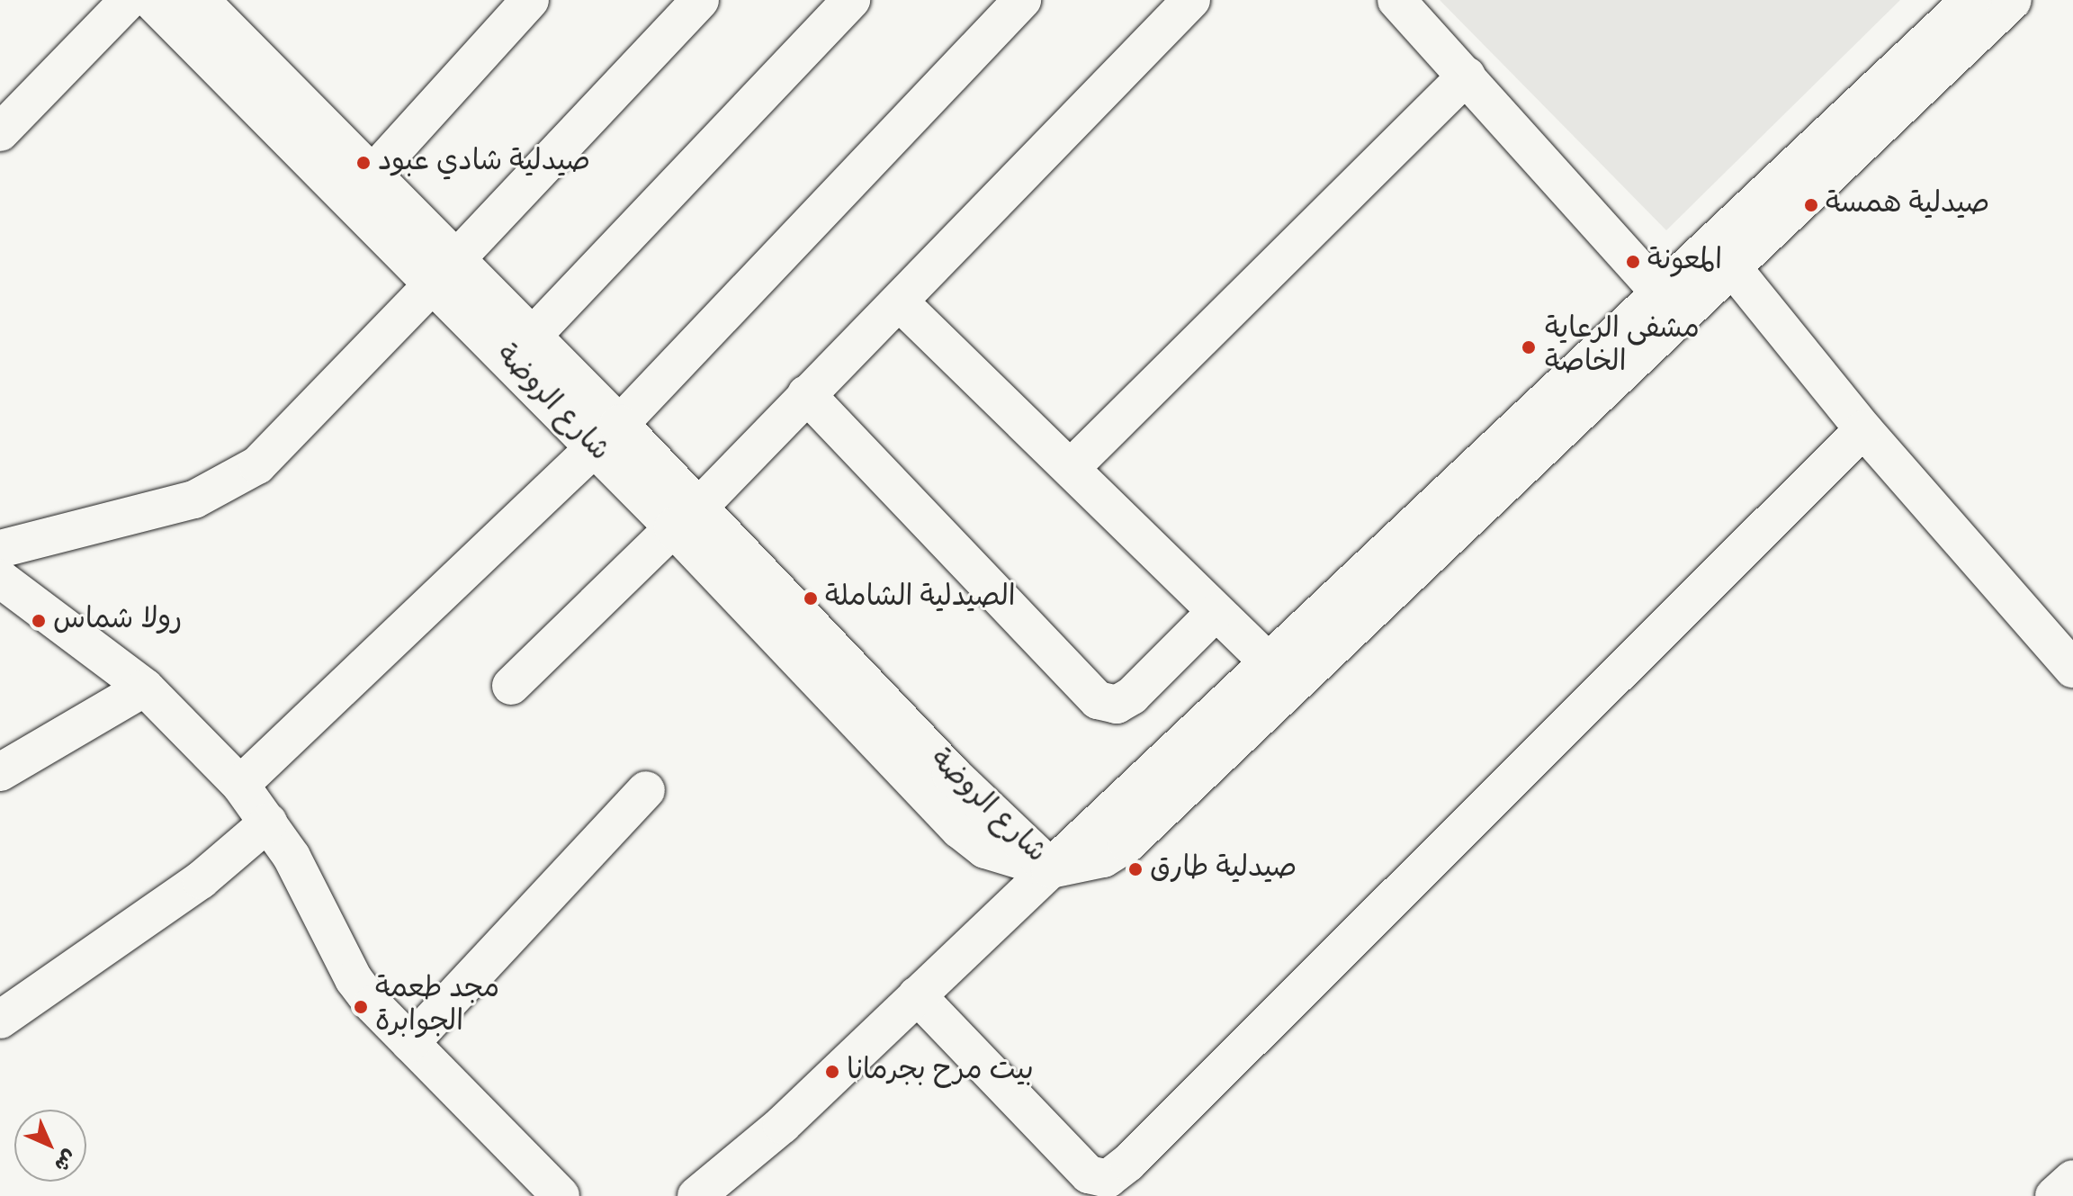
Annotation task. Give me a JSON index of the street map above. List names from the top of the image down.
{
  "streets": {
    "street": ["شارع الروضة"]
  },
  "places": [
    "صيدلية شادي عبود",
    "صيدلية همسة",
    "المعونة",
    "مشفى الرعاية الخاصة",
    "الصيدلية الشاملة",
    "رولا شماس",
    "صيدلية طارق",
    "مجد طعمة الجوابرة",
    "بيت مرح بجرمانا"
  ],
  "north": "bottom right"
}
